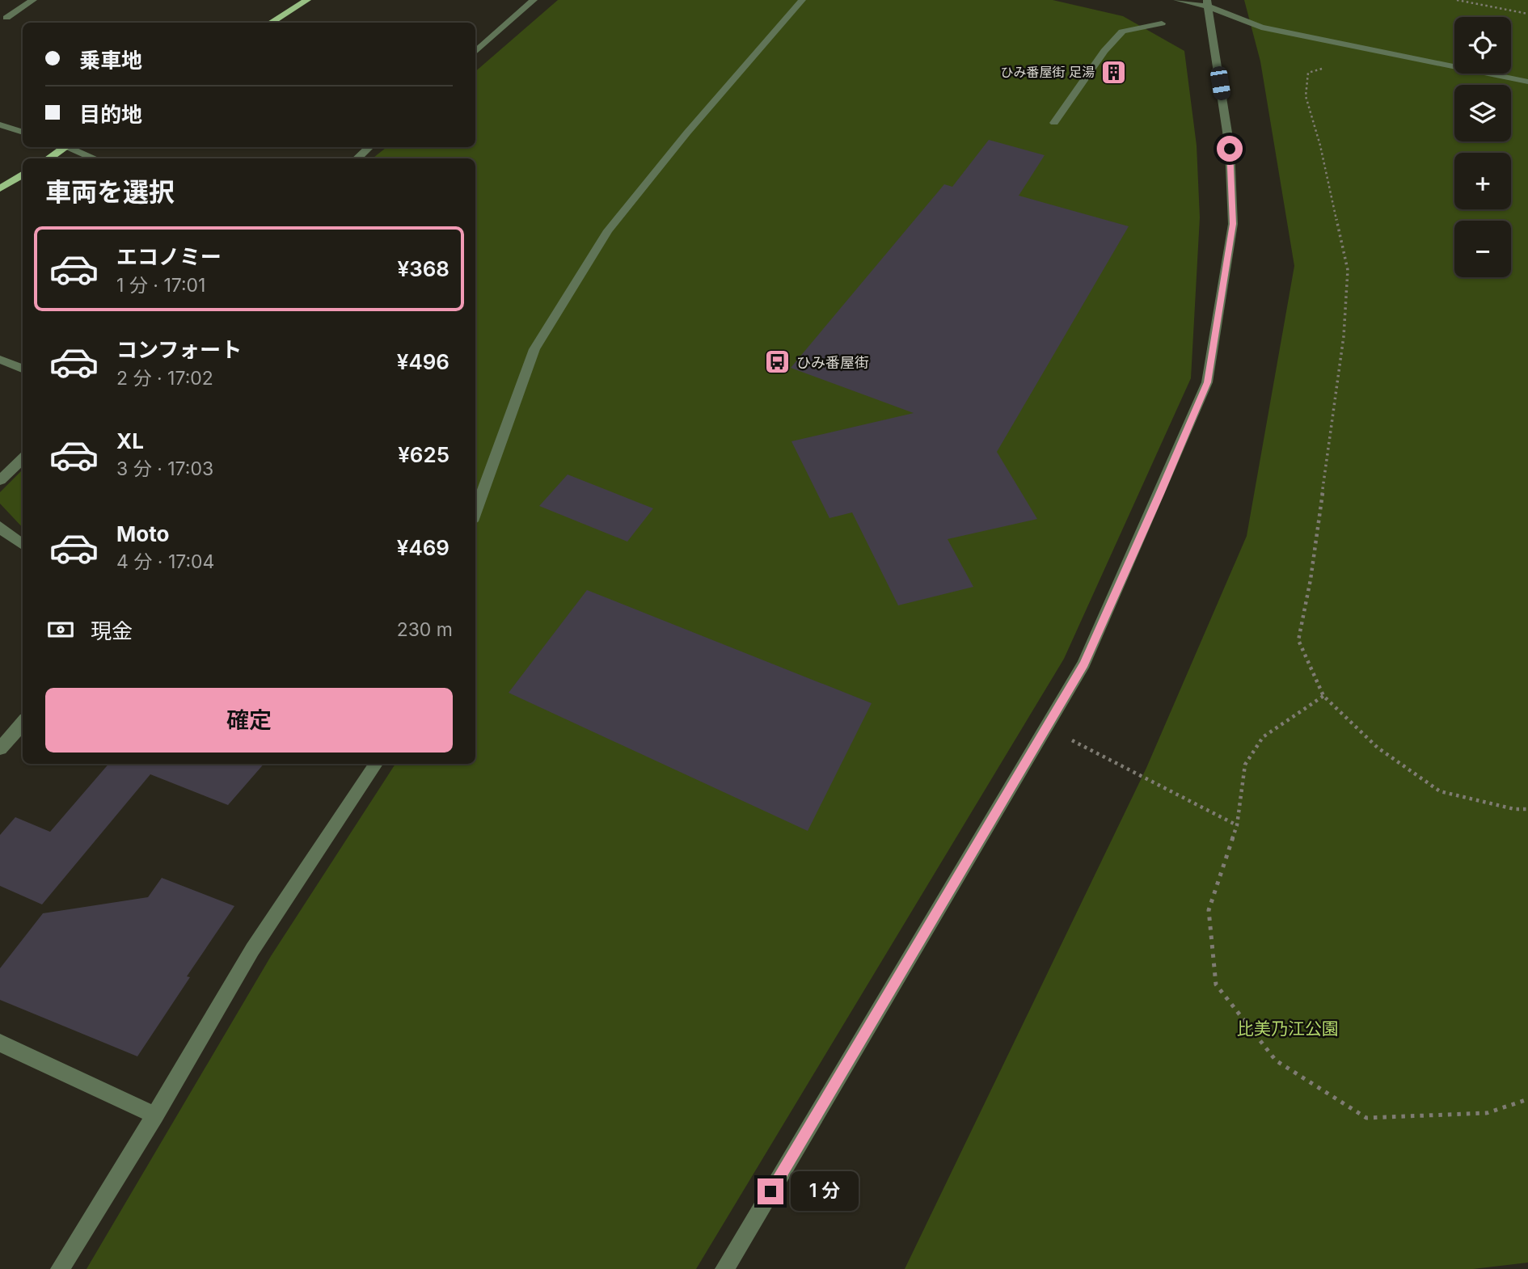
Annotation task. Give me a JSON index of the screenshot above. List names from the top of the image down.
{
  "parks": ["比美乃江公園"],
  "places": {
    "building": ["ひみ番屋街 足湯"],
    "bus stop": ["ひみ番屋街"]
  },
  "page": {
    "map_buttons": ["+", "−"],
    "banner": ["乗車地", "目的地"],
    "heading": "車両を選択",
    "list": [
      {
        "name": "エコノミー",
        "note": "1 分 · 17:01",
        "value": "¥368"
      },
      {
        "name": "コンフォート",
        "note": "2 分 · 17:02",
        "value": "¥496"
      },
      {
        "name": "XL",
        "note": "3 分 · 17:03",
        "value": "¥625"
      },
      {
        "name": "Moto",
        "note": "4 分 · 17:04",
        "value": "¥469"
      }
    ],
    "pay": ["現金", "230 m"],
    "buttons": "確定",
    "bubble": "1 分"
  }
}
